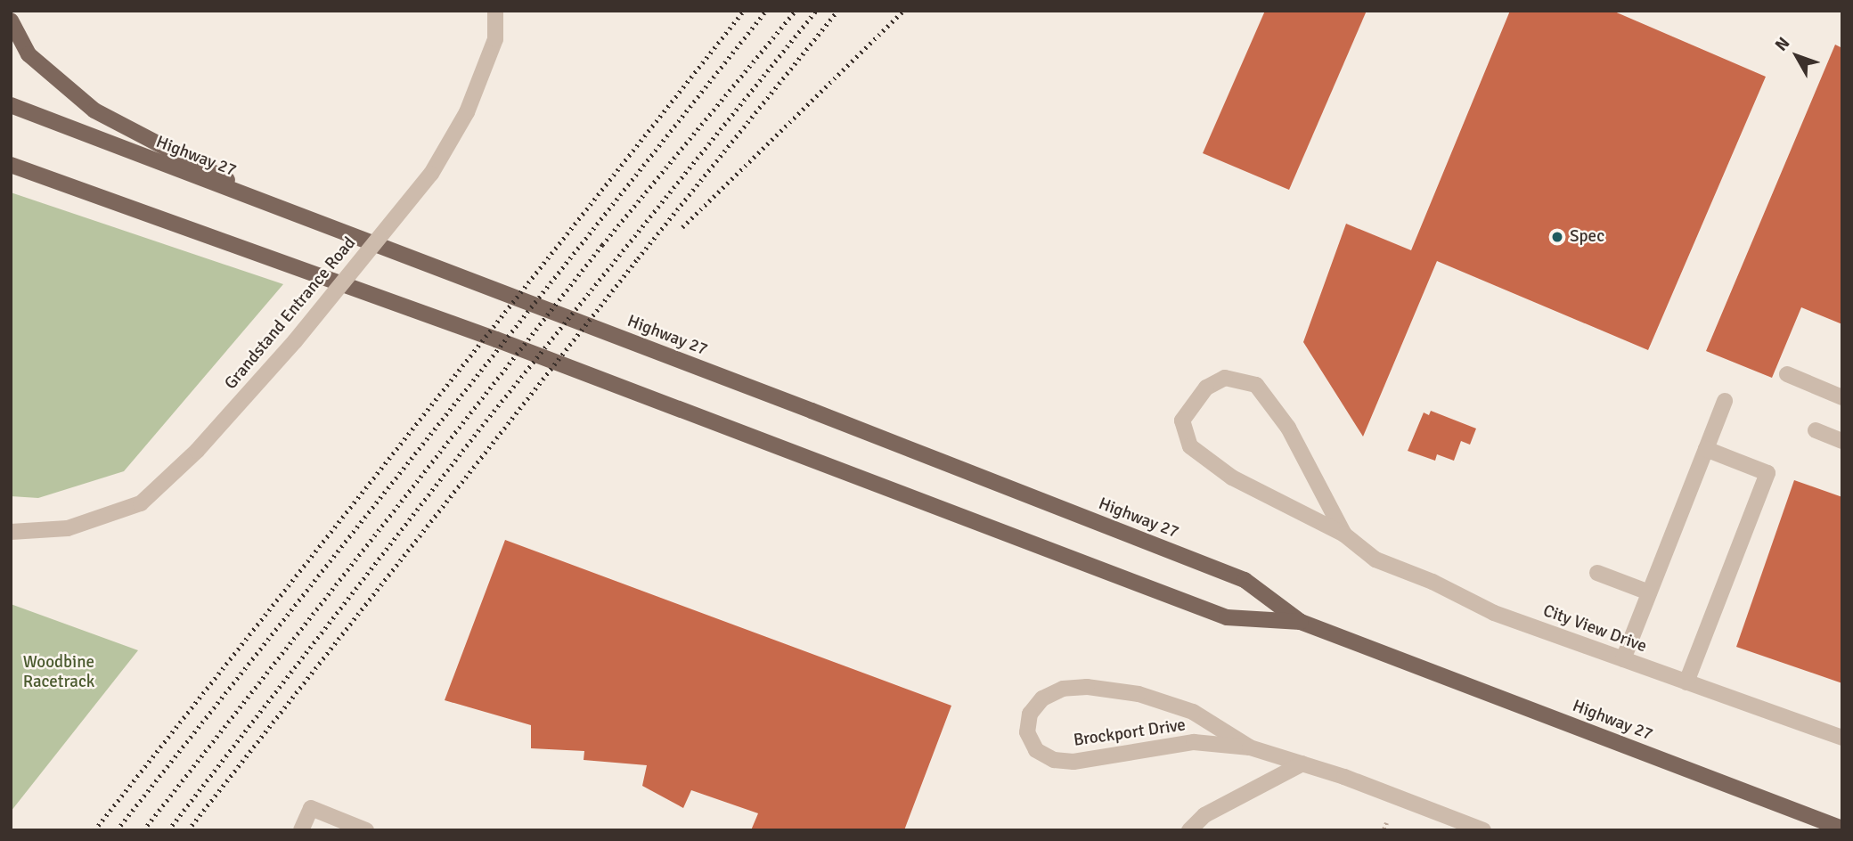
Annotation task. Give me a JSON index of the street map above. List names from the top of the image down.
{
  "streets": {
    "main road": ["Highway 27"],
    "street": ["Grandstand Entrance Road", "City View Drive", "Brockport Drive"]
  },
  "parks": ["Woodbine Racetrack"],
  "places": ["Spec"],
  "north": "top left"
}
